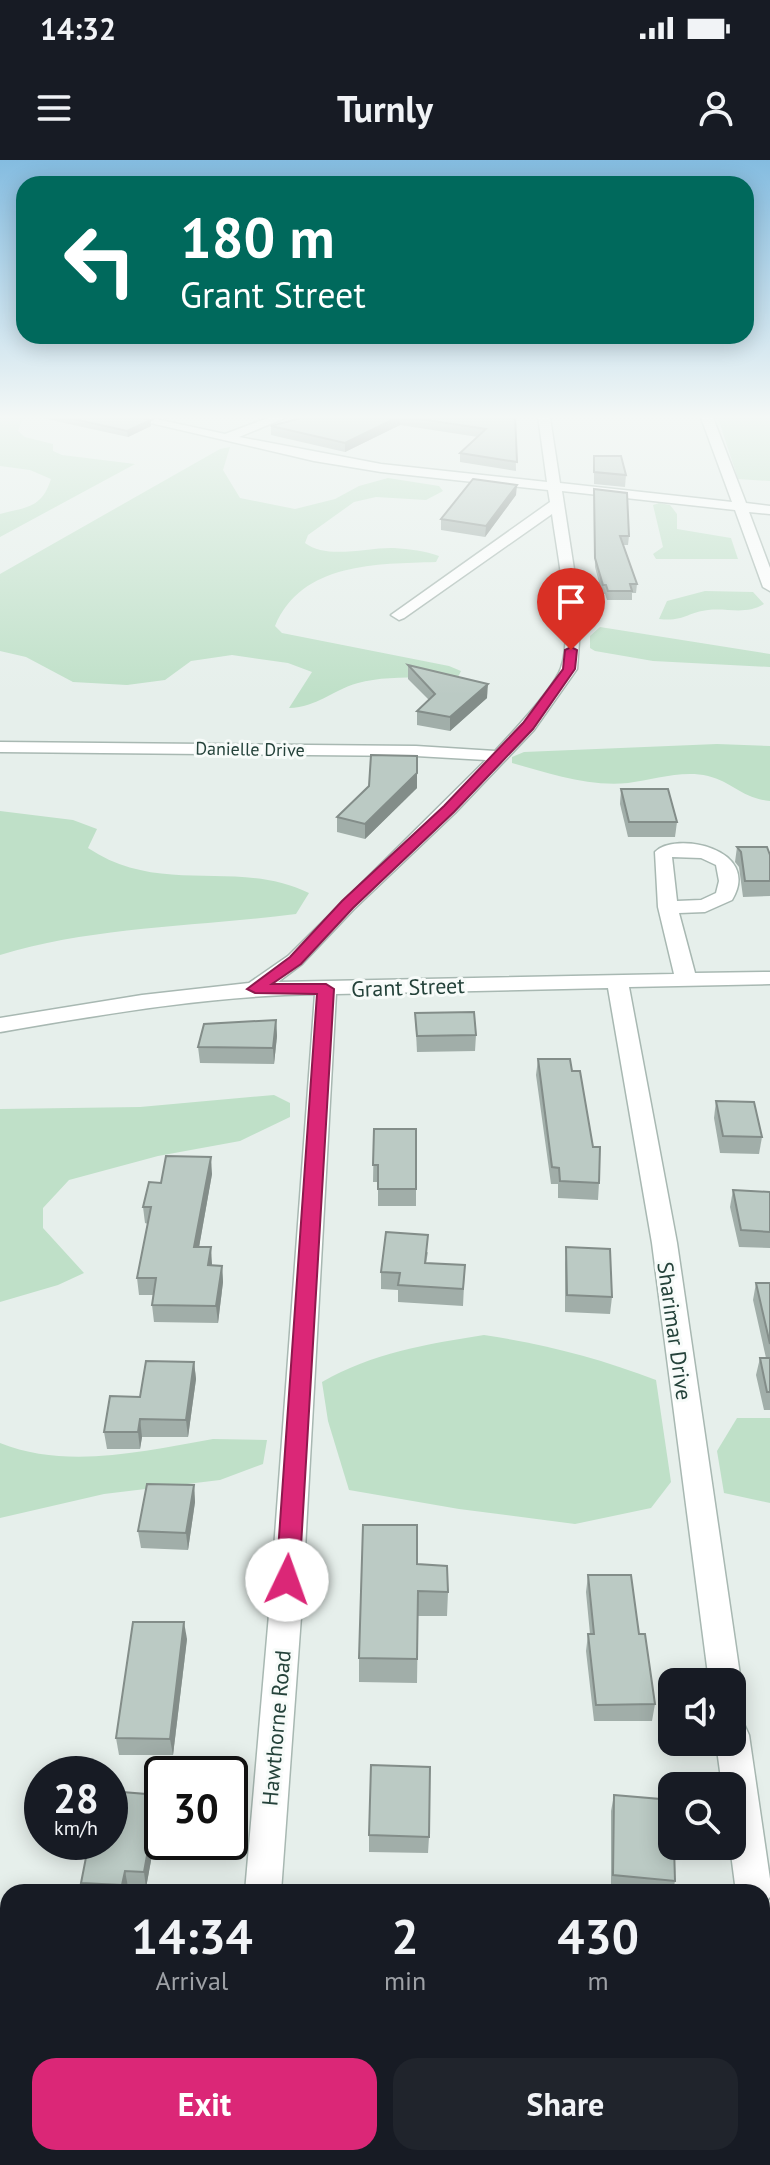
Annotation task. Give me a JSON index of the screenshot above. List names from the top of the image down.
{
  "streets": {
    "street": [
      "Danielle Drive",
      "Grant Street",
      "Sharimar Drive",
      "Hawthorne Road"
    ]
  },
  "crossings": [
    ["Grant Street", "Sharimar Drive"],
    ["Grant Street", "Hawthorne Road"]
  ],
  "page": {
    "status": "14:32",
    "header": "Turnly",
    "turn": ["180 m", "Grant Street"],
    "speed": "28 km/h",
    "limit": "30",
    "eta": [
      "14:34",
      "Arrival",
      "2",
      "min",
      "430",
      "m"
    ],
    "buttons": ["Exit", "Share"]
  }
}
